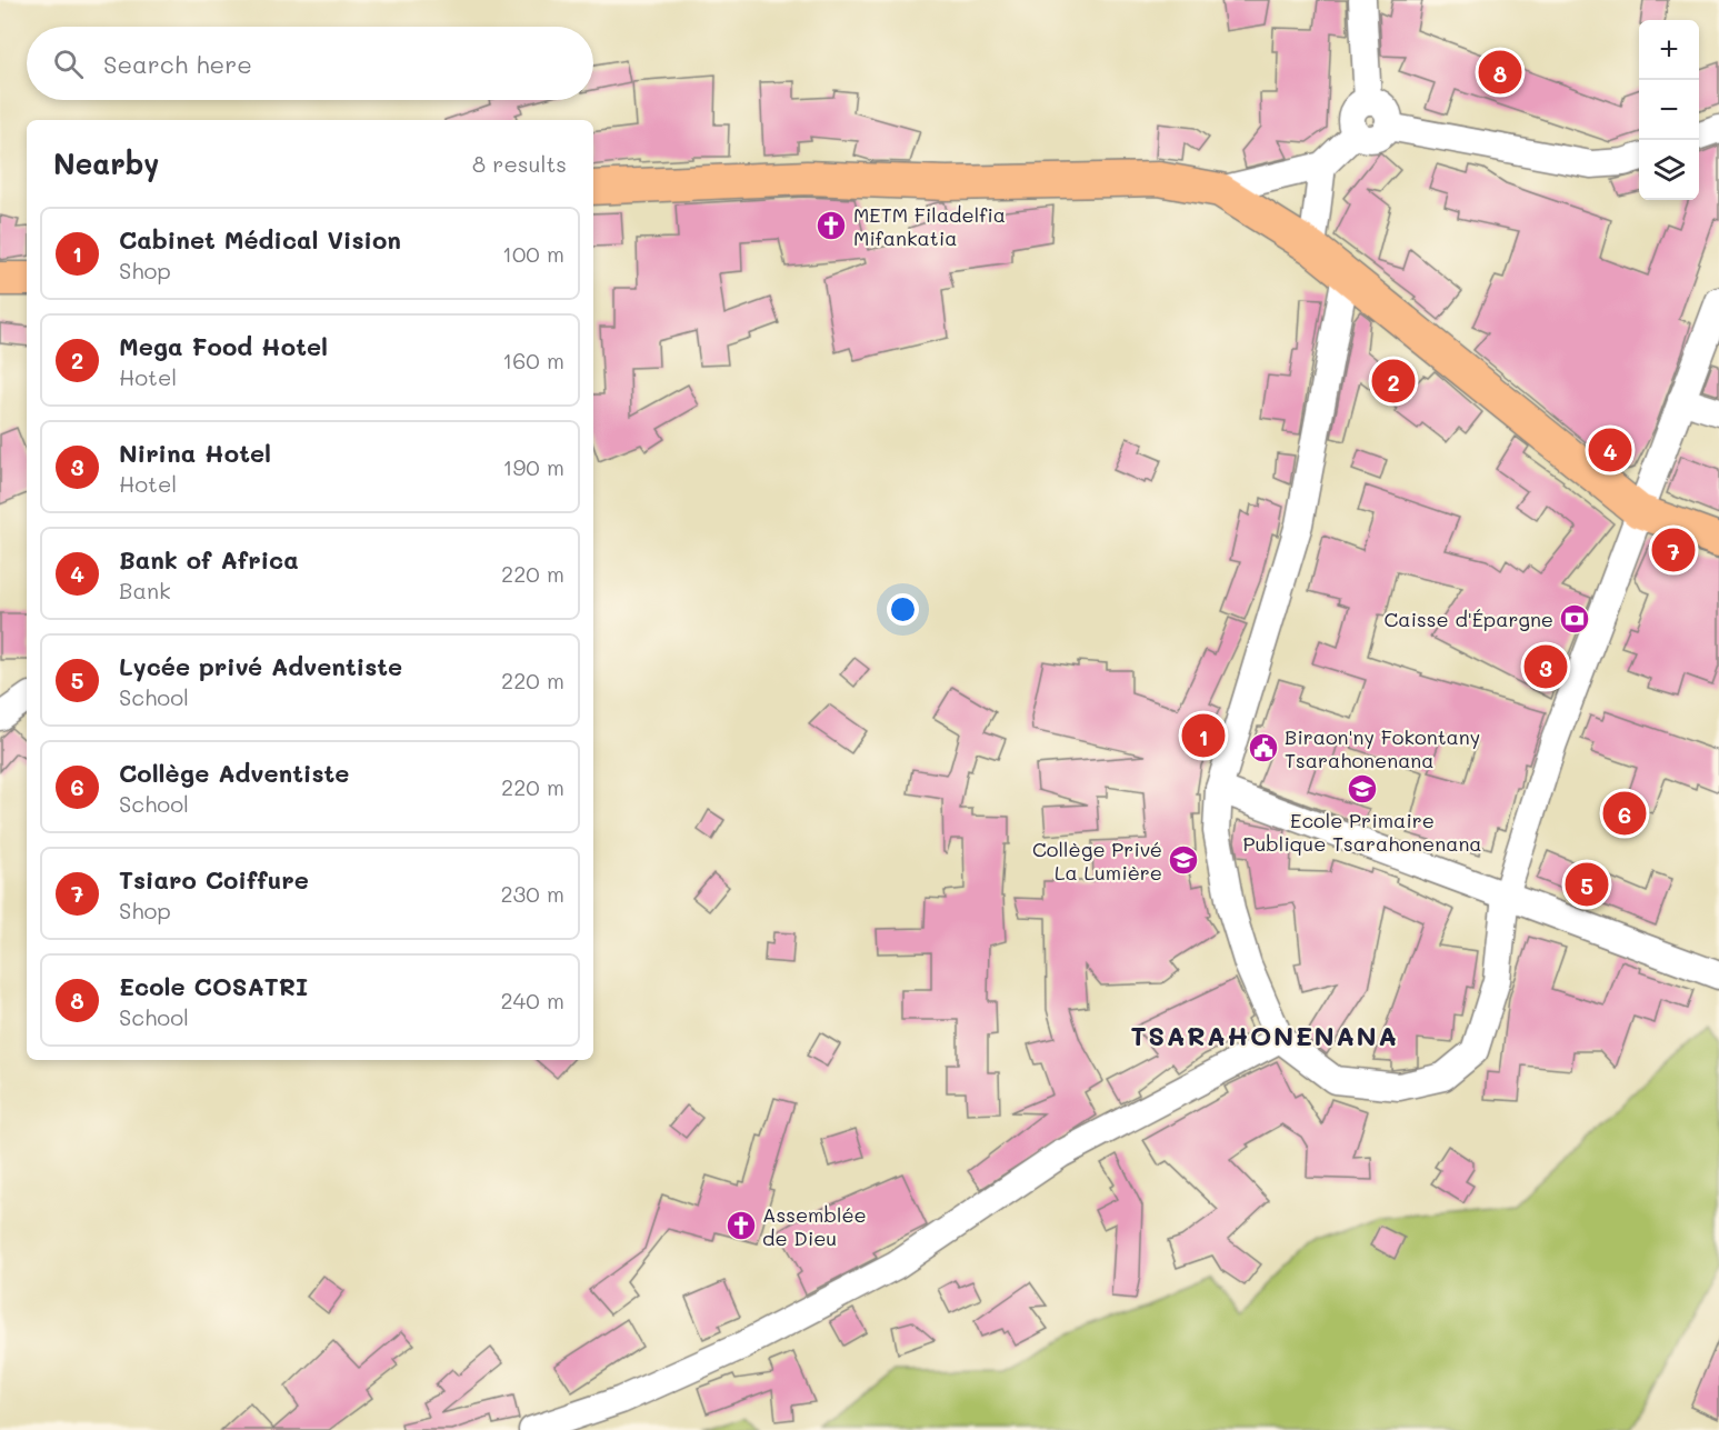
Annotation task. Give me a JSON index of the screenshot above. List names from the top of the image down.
{
  "districts": ["TSARAHONENANA"],
  "places": {
    "church": ["METM Filadelfia Mifankatia", "Assemblée de Dieu"],
    "bank": ["Caisse d'Épargne"],
    "public building": ["Biraon'ny Fokontany Tsarahonenana"],
    "school or university": ["Ecole Primaire Publique Tsarahonenana", "Collège Privé La Lumière"]
  },
  "page": {
    "map_buttons": ["+", "−"],
    "search": "Search here",
    "pins": [
      "8",
      "2",
      "4",
      "7",
      "3",
      "1",
      "6",
      "5"
    ],
    "heading": ["Nearby", "8 results"],
    "list": [
      {
        "mark": "1",
        "name": "Cabinet Médical Vision",
        "note": "Shop",
        "value": "100 m"
      },
      {
        "mark": "2",
        "name": "Mega Food Hotel",
        "note": "Hotel",
        "value": "160 m"
      },
      {
        "mark": "3",
        "name": "Nirina Hotel",
        "note": "Hotel",
        "value": "190 m"
      },
      {
        "mark": "4",
        "name": "Bank of Africa",
        "note": "Bank",
        "value": "220 m"
      },
      {
        "mark": "5",
        "name": "Lycée privé Adventiste",
        "note": "School",
        "value": "220 m"
      },
      {
        "mark": "6",
        "name": "Collège Adventiste",
        "note": "School",
        "value": "220 m"
      },
      {
        "mark": "7",
        "name": "Tsiaro Coiffure",
        "note": "Shop",
        "value": "230 m"
      },
      {
        "mark": "8",
        "name": "Ecole COSATRI",
        "note": "School",
        "value": "240 m"
      }
    ]
  }
}
